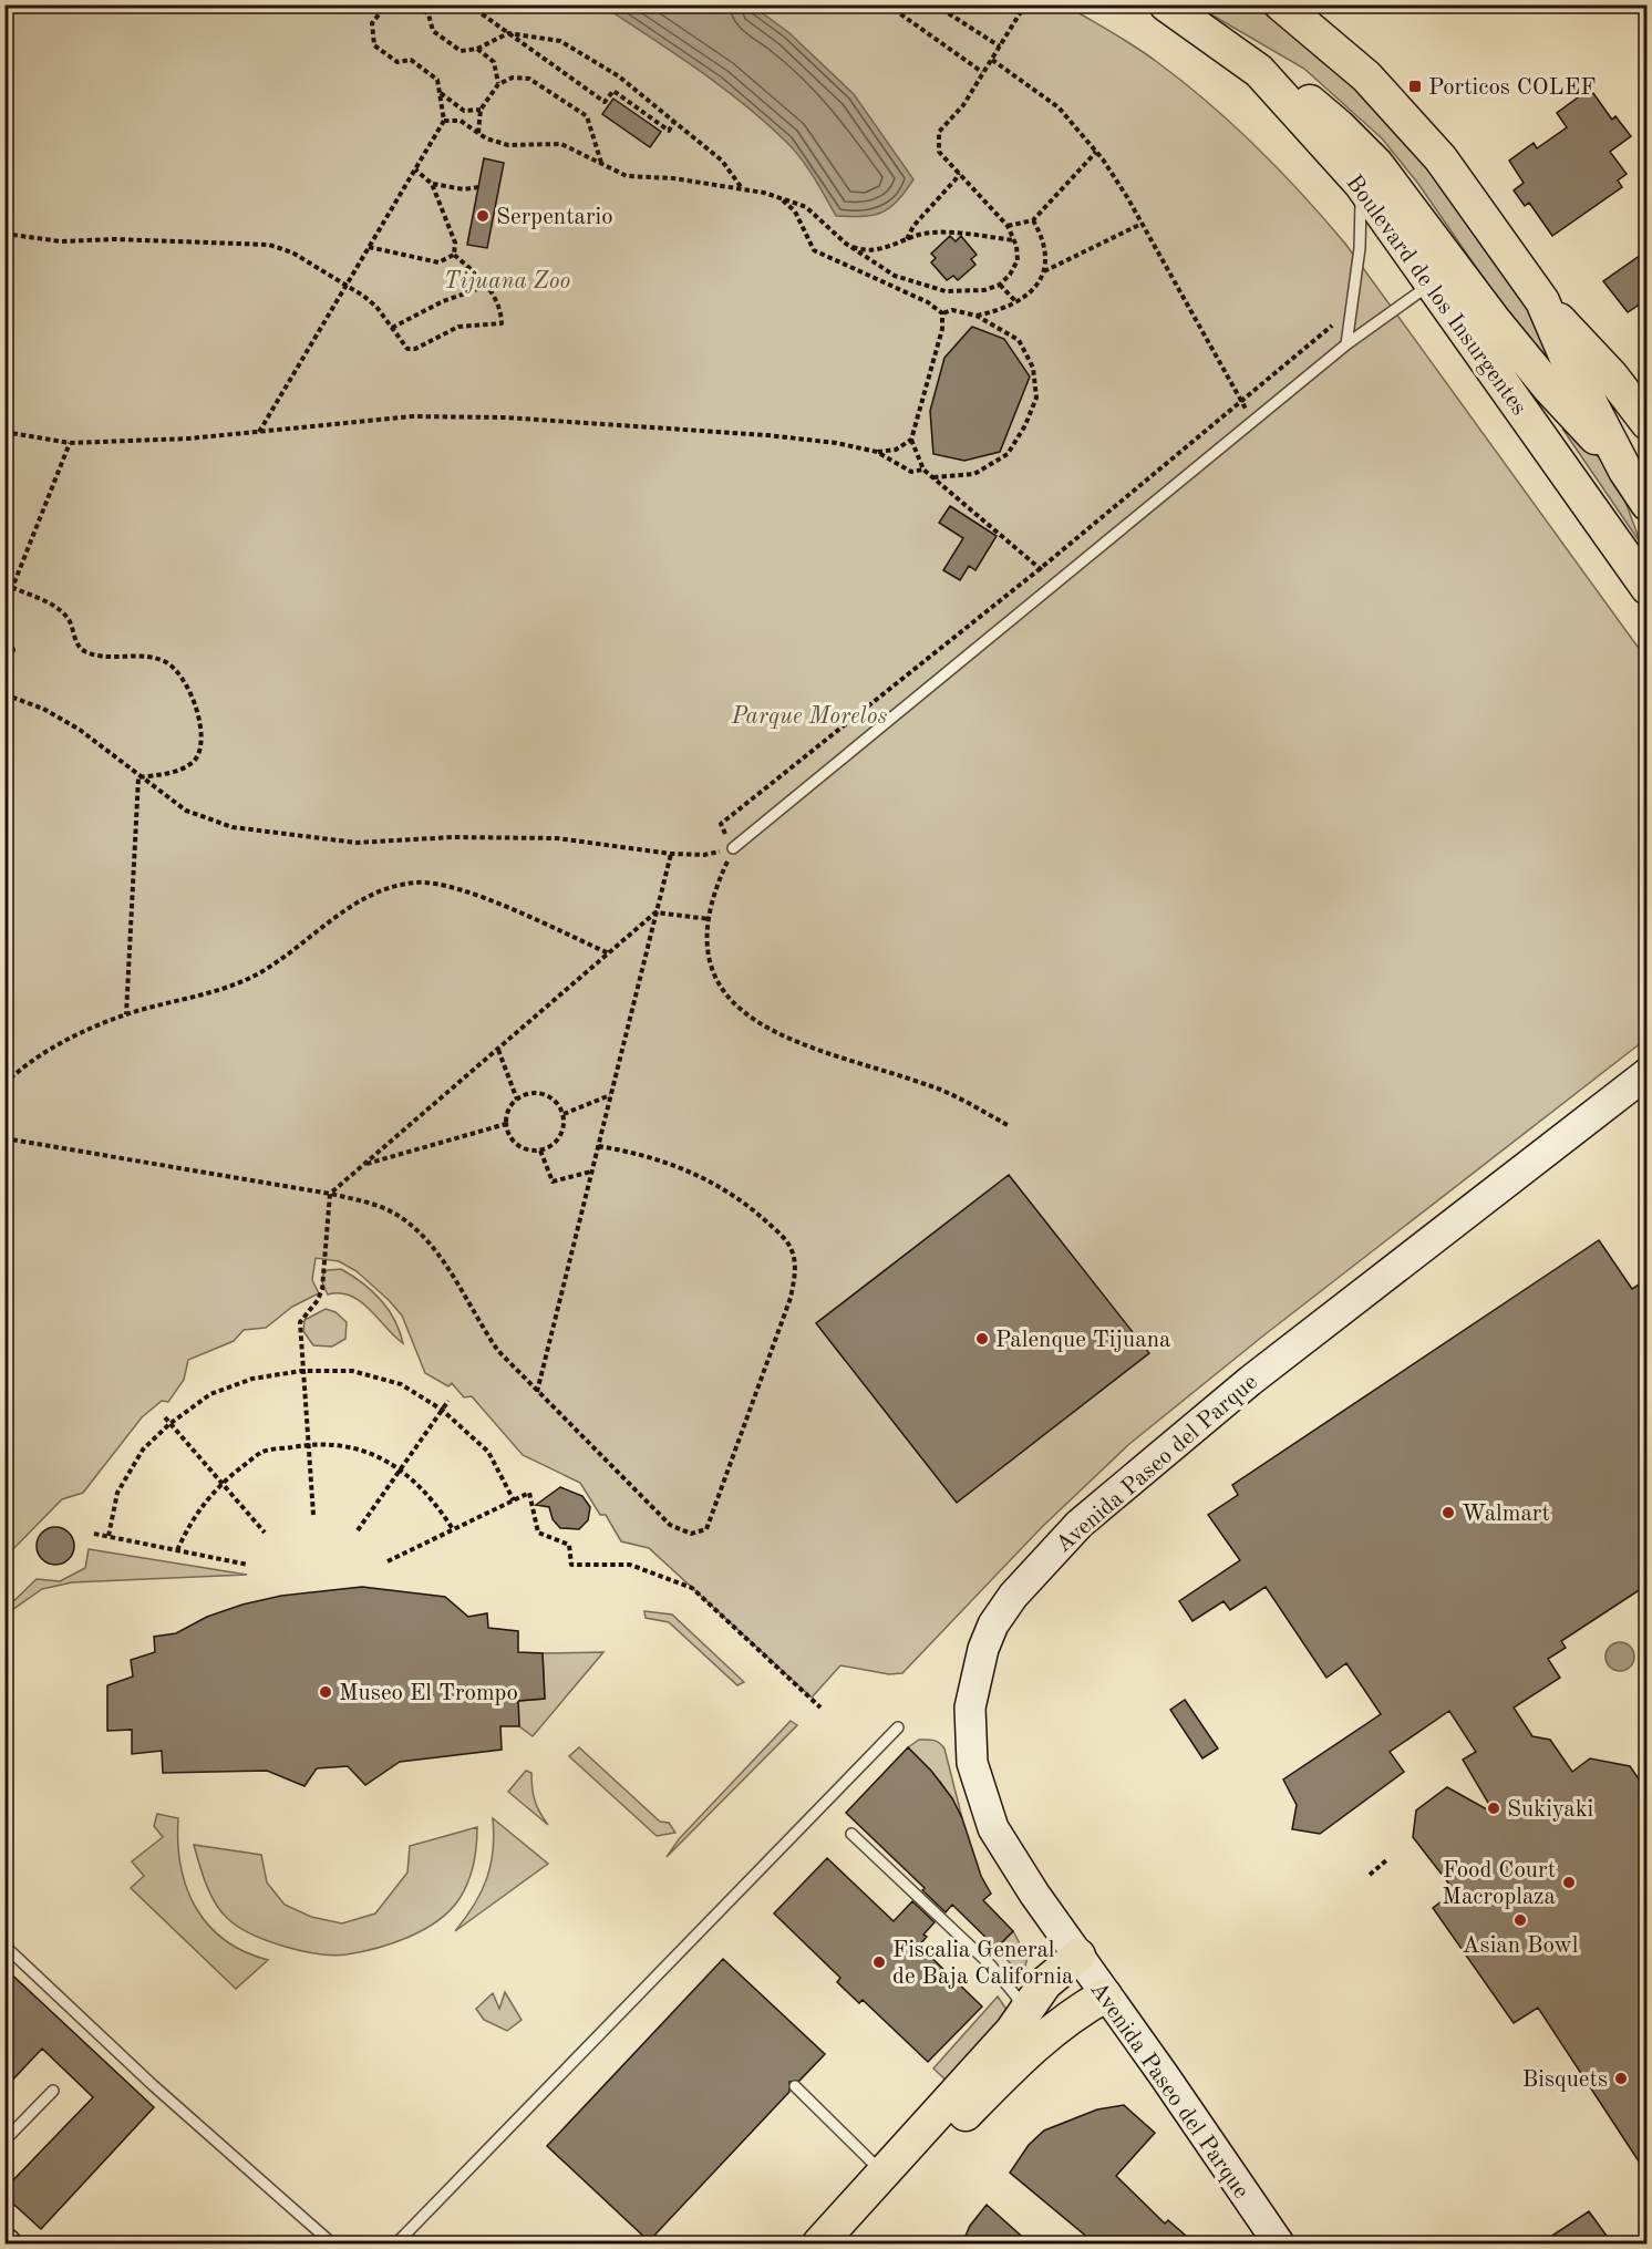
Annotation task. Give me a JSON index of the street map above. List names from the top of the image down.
{
  "streets": {
    "main road": ["Boulevard de los Insurgentes", "Avenida Paseo del Parque"]
  },
  "parks": ["Tijuana Zoo", "Parque Morelos"],
  "places": {
    "transit": ["Porticos COLEF"],
    "other": [
      "Serpentario",
      "Palenque Tijuana",
      "Walmart",
      "Museo El Trompo",
      "Sukiyaki",
      "Food Court Macroplaza",
      "Asian Bowl",
      "Fiscalia General de Baja California",
      "Bisquets"
    ]
  }
}
